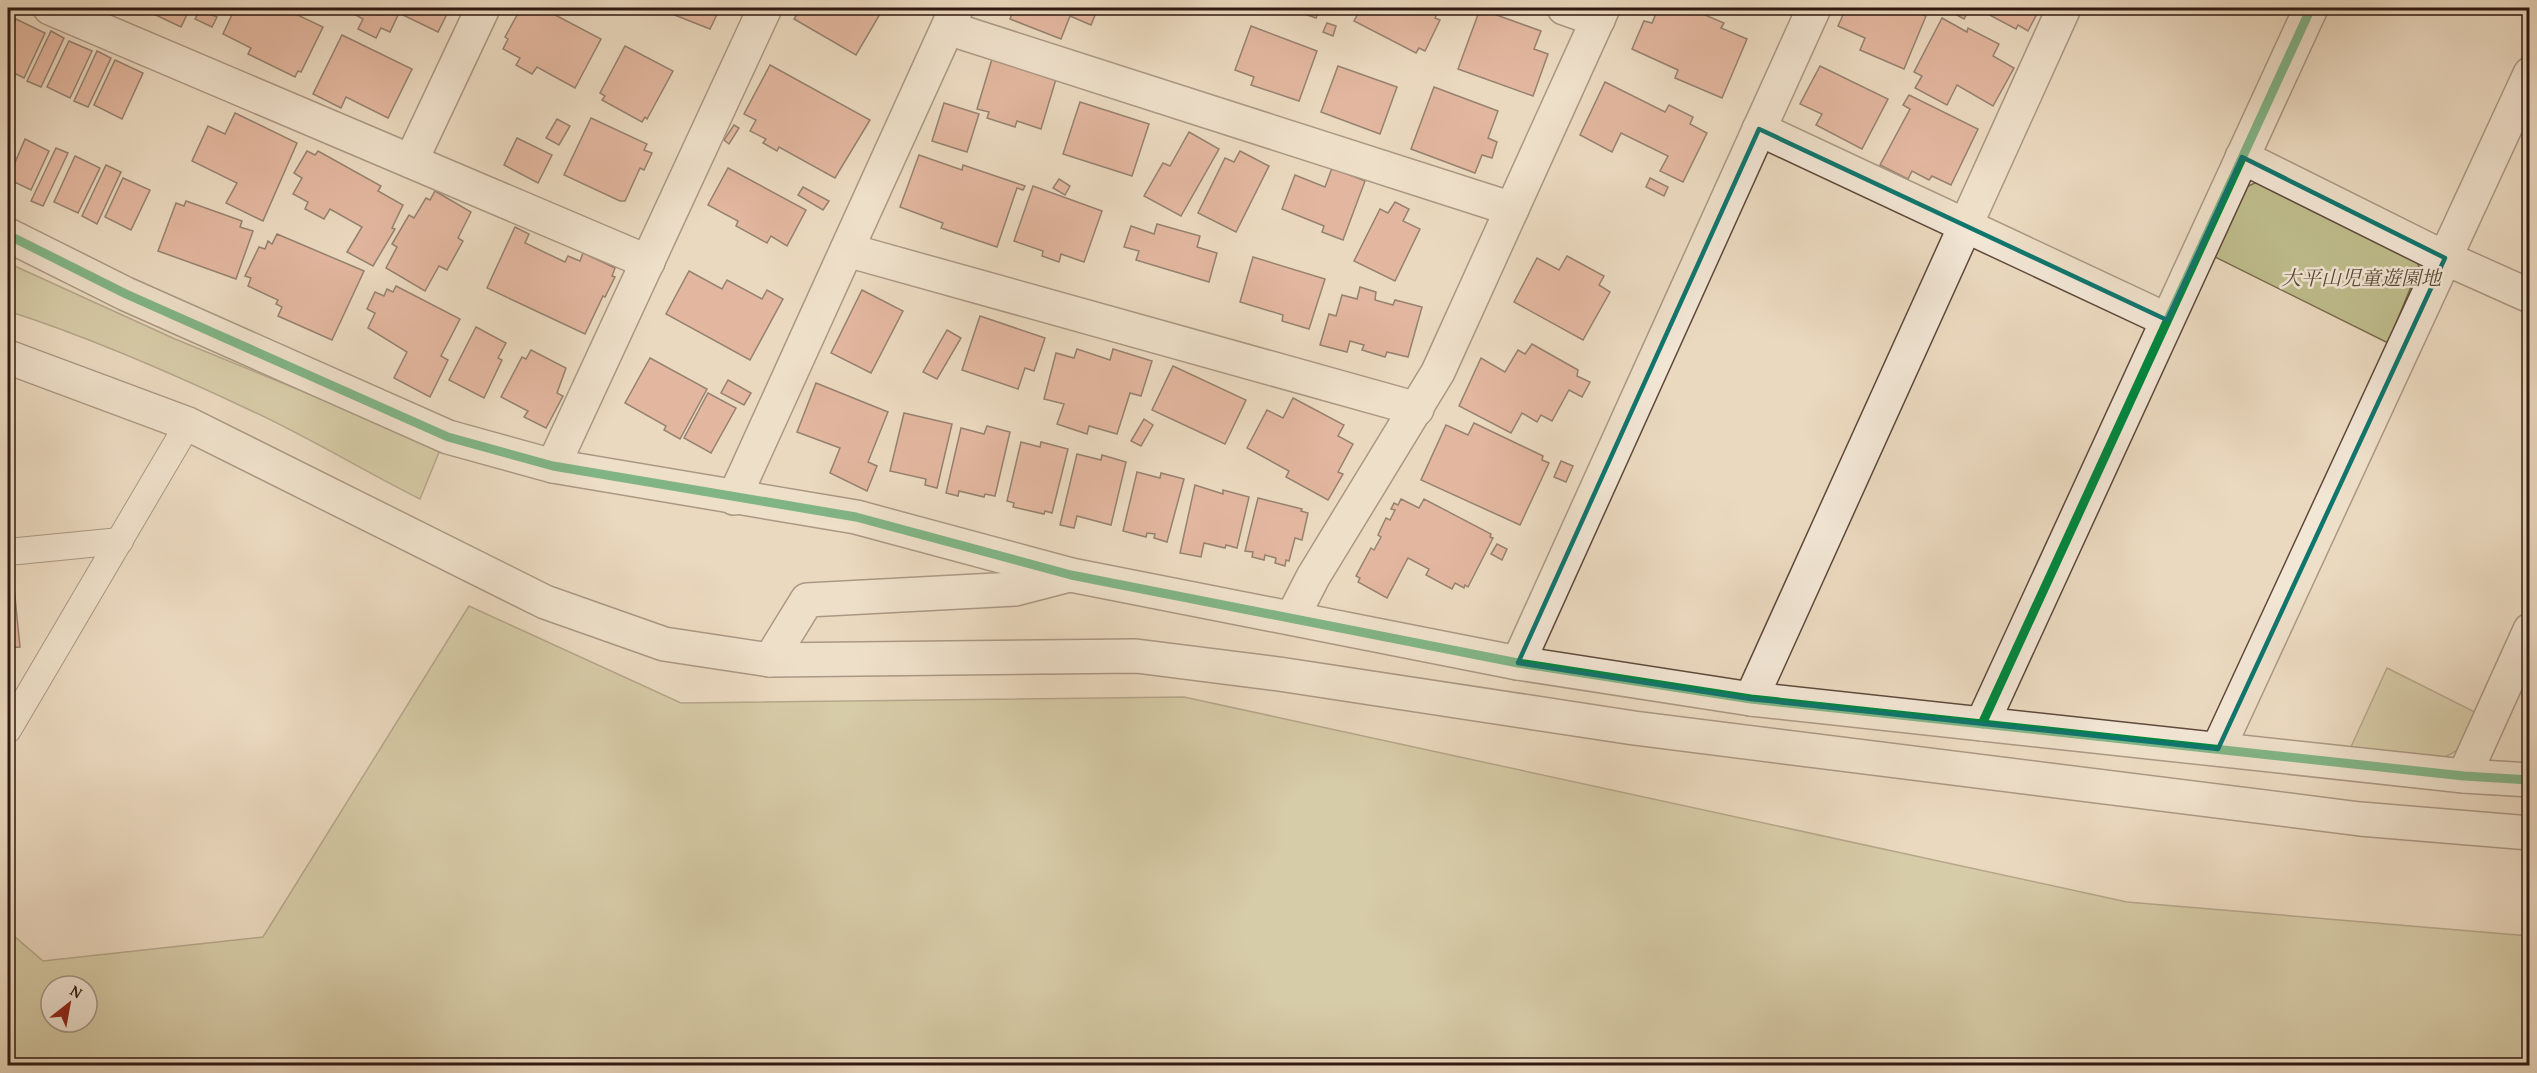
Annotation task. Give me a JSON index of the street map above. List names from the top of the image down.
{
  "parks": ["大平山児童遊園地"],
  "north": "top right"
}
